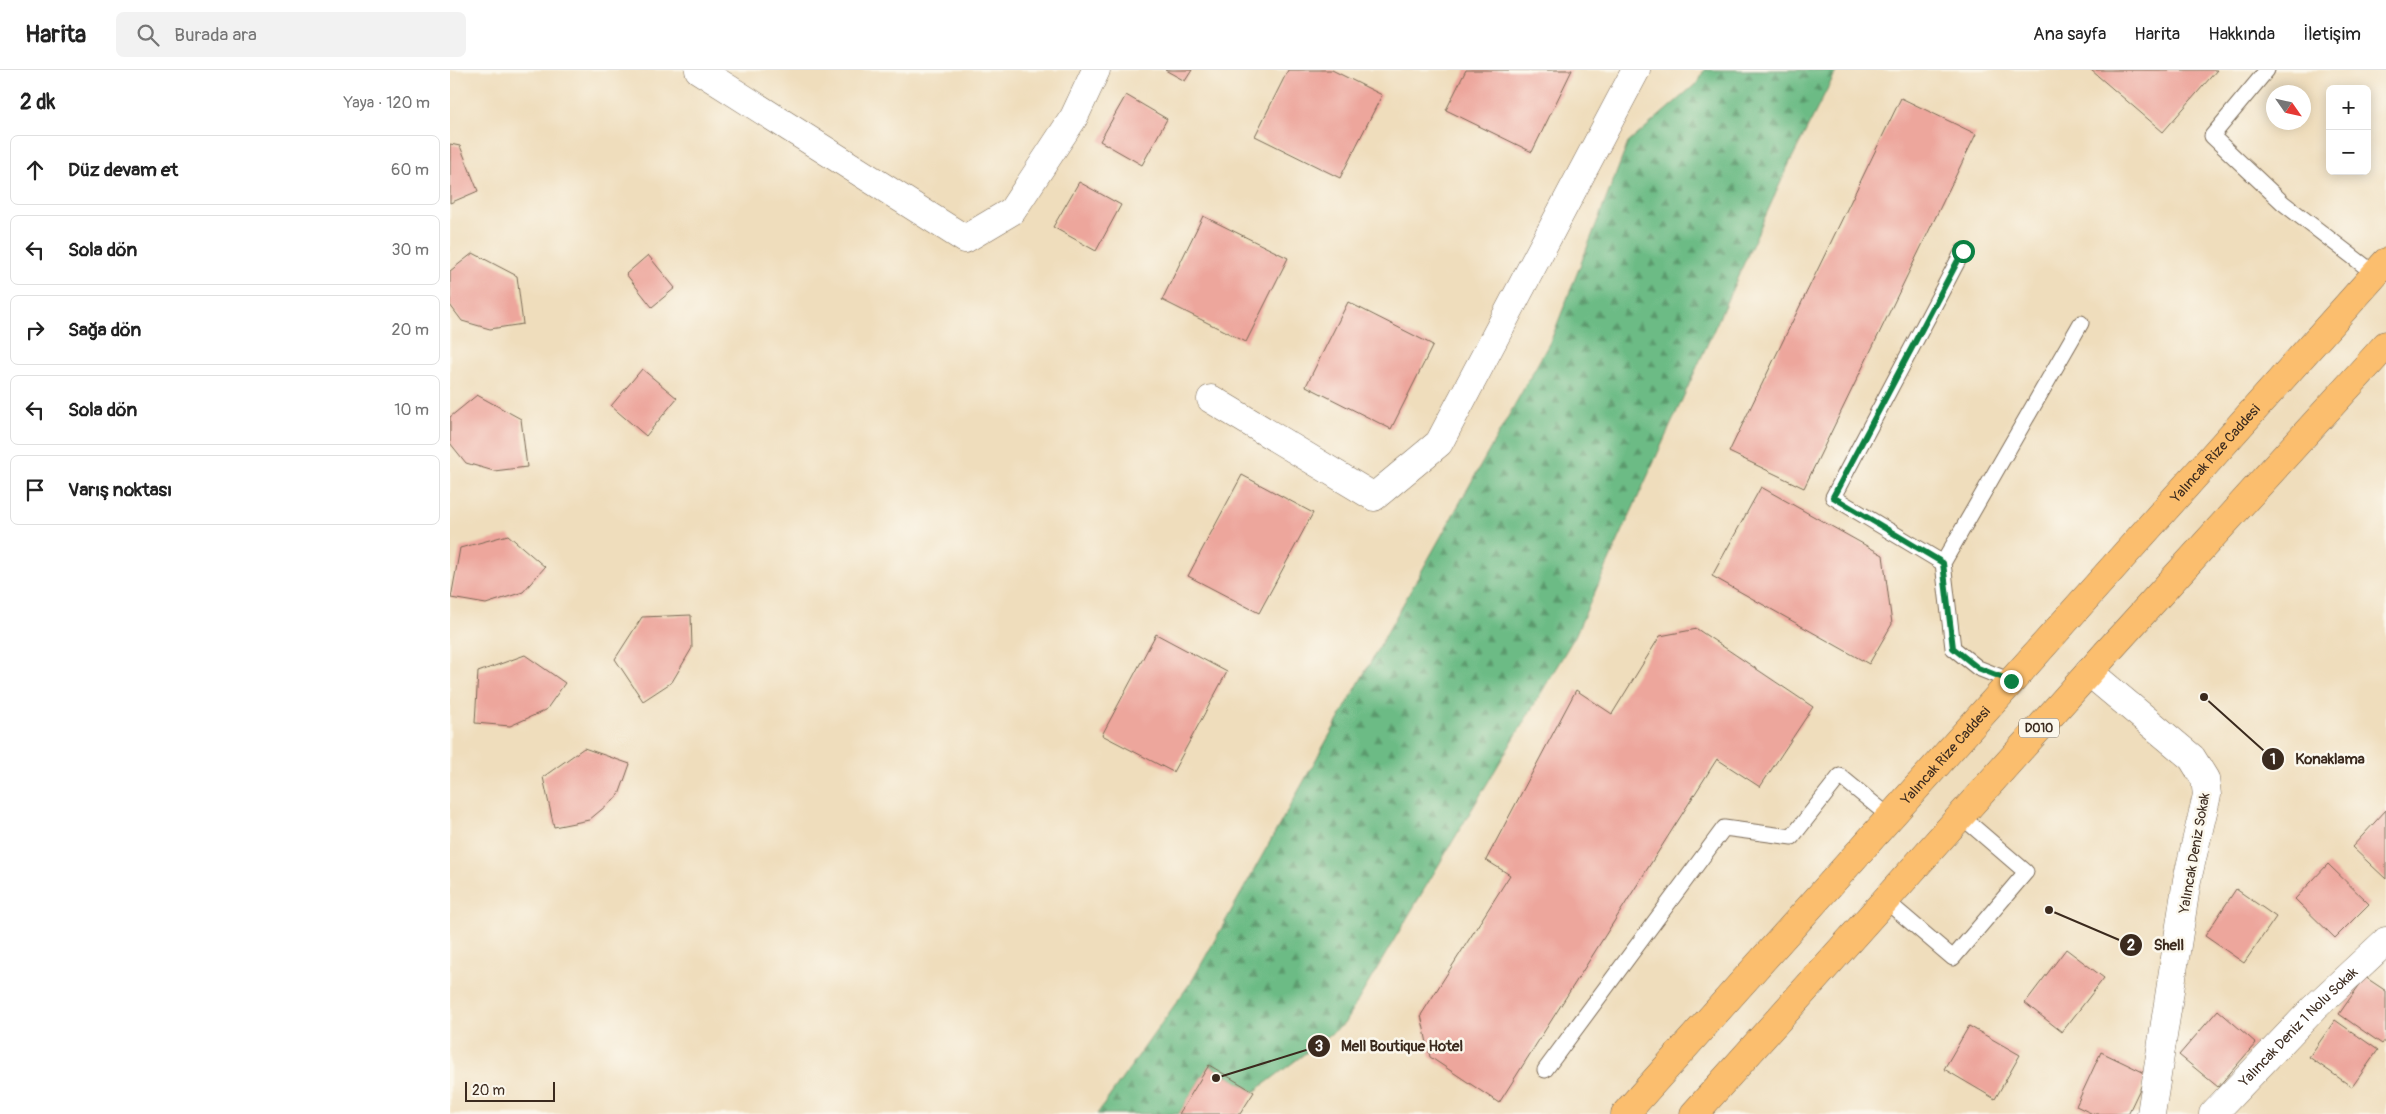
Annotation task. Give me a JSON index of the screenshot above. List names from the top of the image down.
{
  "streets": {
    "highway": ["Yalıncak Rize Caddesi", "D010"],
    "street": ["Yalıncak Deniz Sokak", "Yalıncak Deniz 1 Nolu Sokak"]
  },
  "crossings": [
    ["D010", "Yalıncak Deniz Sokak"]
  ],
  "places": ["Konaklama", "Shell", "Mell Boutique Hotel"],
  "scale_bar": "20 m",
  "north": "bottom right",
  "page": {
    "header": "Harita",
    "search": "Burada ara",
    "nav": [
      "Ana sayfa",
      "Harita",
      "Hakkında",
      "İletişim"
    ],
    "heading": ["2 dk", "Yaya · 120 m"],
    "map_buttons": ["+", "−"],
    "list": [
      ["Düz devam et", "60 m"],
      ["Sola dön", "30 m"],
      ["Sağa dön", "20 m"],
      ["Sola dön", "10 m"],
      "Varış noktası"
    ],
    "scale": "20 m"
  }
}
